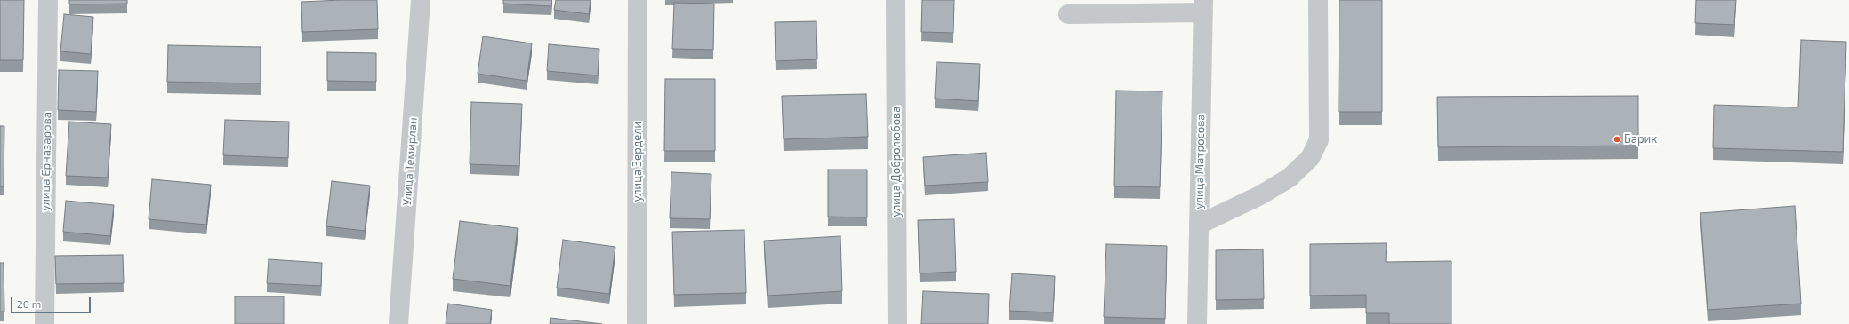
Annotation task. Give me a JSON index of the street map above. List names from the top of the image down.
{
  "streets": {
    "street": [
      "улица Ерназарова",
      "Улица Темирлан",
      "улица Зердели",
      "улица Добролюбова",
      "улица Матросова"
    ]
  },
  "places": ["Барик"],
  "scale_bar": "20 m"
}
